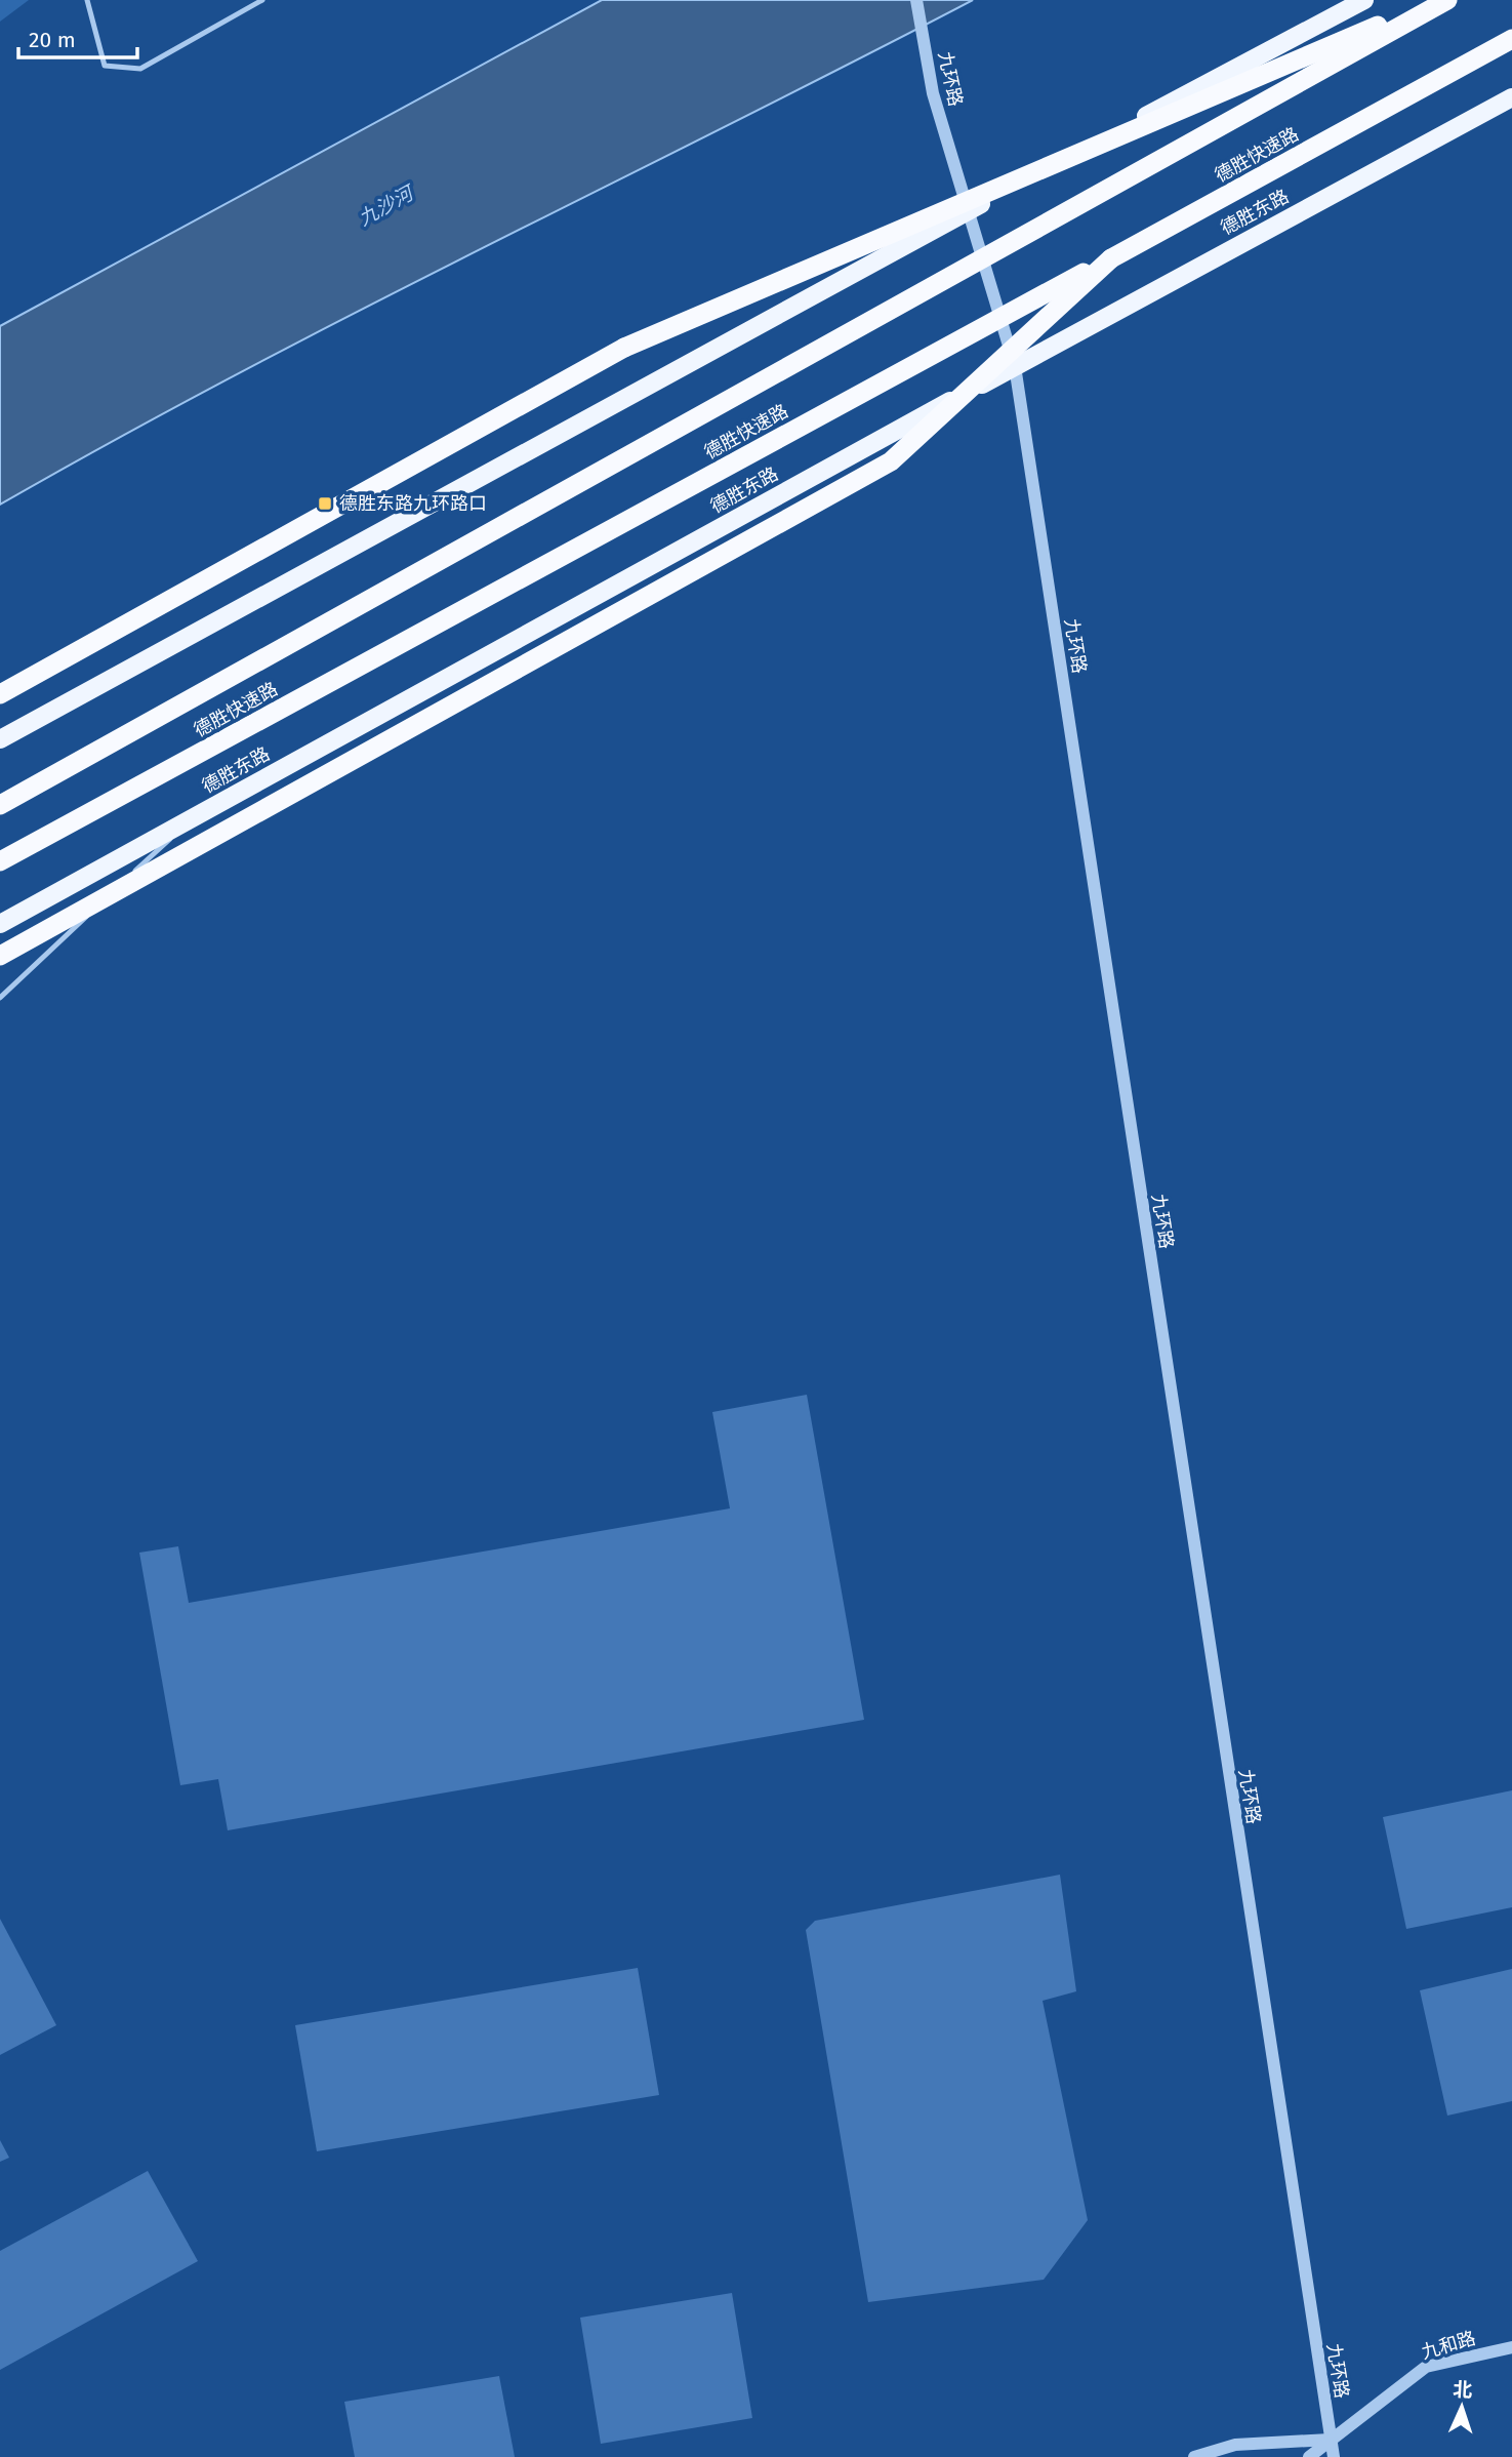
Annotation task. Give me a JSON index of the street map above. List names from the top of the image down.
{
  "streets": {
    "highway": ["德胜快速路"],
    "main road": ["德胜东路"],
    "street": ["九环路", "九和路"]
  },
  "crossings": [
    ["九环路", "德胜东路"],
    ["九环路", "九和路"]
  ],
  "water": ["九沙河"],
  "places": {
    "transit": ["德胜东路九环路口"]
  },
  "scale_bar": "20 m",
  "north": "top"
}
